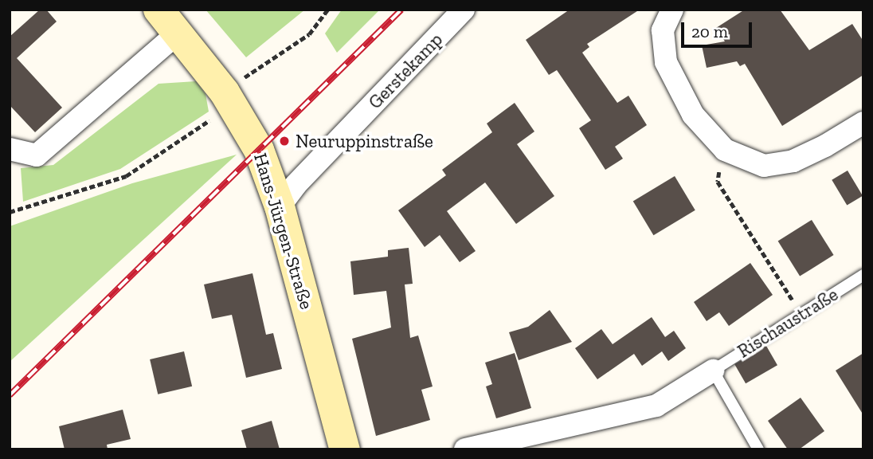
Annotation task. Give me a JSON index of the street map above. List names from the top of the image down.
{
  "streets": {
    "main road": ["Hans-Jürgen-Straße"],
    "street": ["Gerstekamp", "Rischaustraße"]
  },
  "crossings": [
    ["Gerstekamp", "Hans-Jürgen-Straße"]
  ],
  "places": ["Neuruppinstraße"],
  "scale_bar": "20 m"
}
